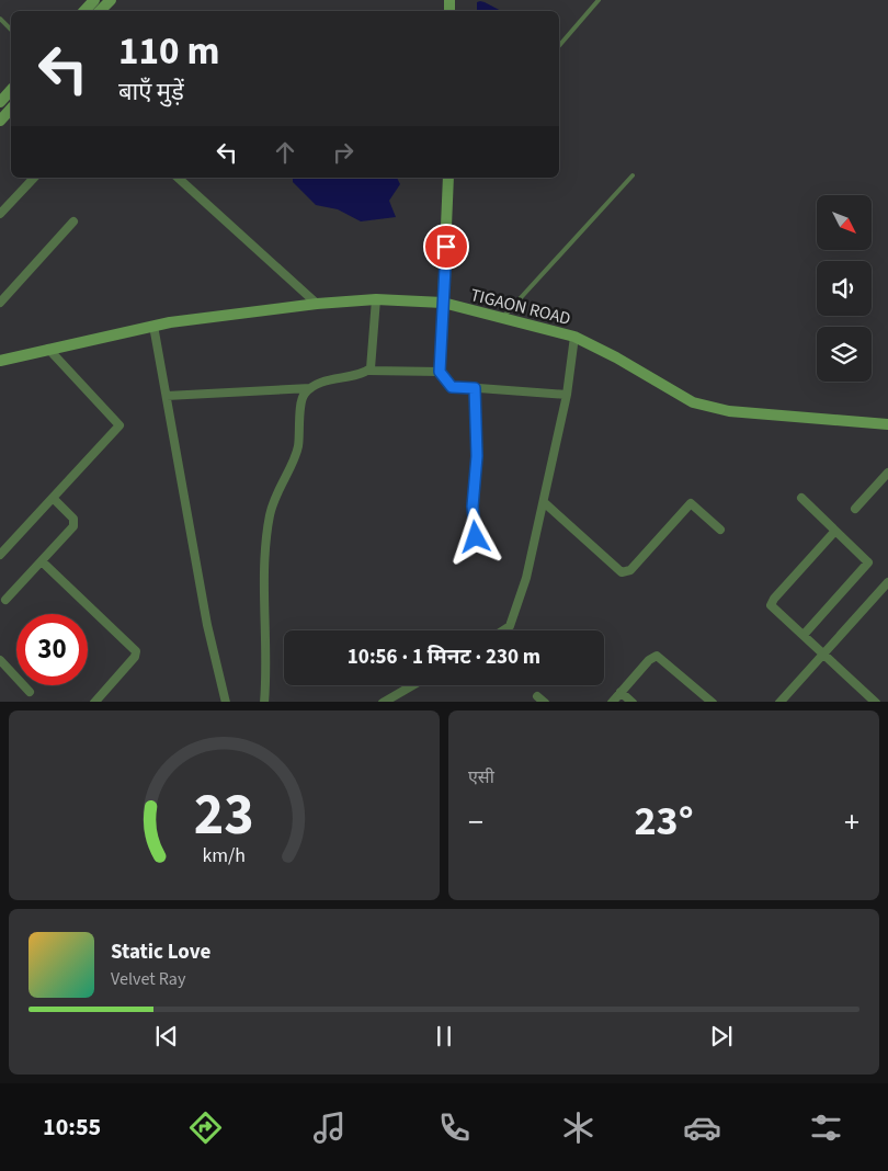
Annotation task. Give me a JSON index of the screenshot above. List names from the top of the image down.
{
  "streets": {
    "street": ["TIGAON ROAD"]
  },
  "north": "bottom right",
  "page": {
    "turn": ["110 m", "बाएँ मुड़ें"],
    "limit": "30",
    "trip": "10:56 · 1 मिनट · 230 m",
    "tile": "एसी",
    "heat": ["−", "23°", "+"],
    "song": ["Static Love", "Velvet Ray"],
    "tabs": "10:55",
    "gauge": ["23", "km/h"]
  }
}
